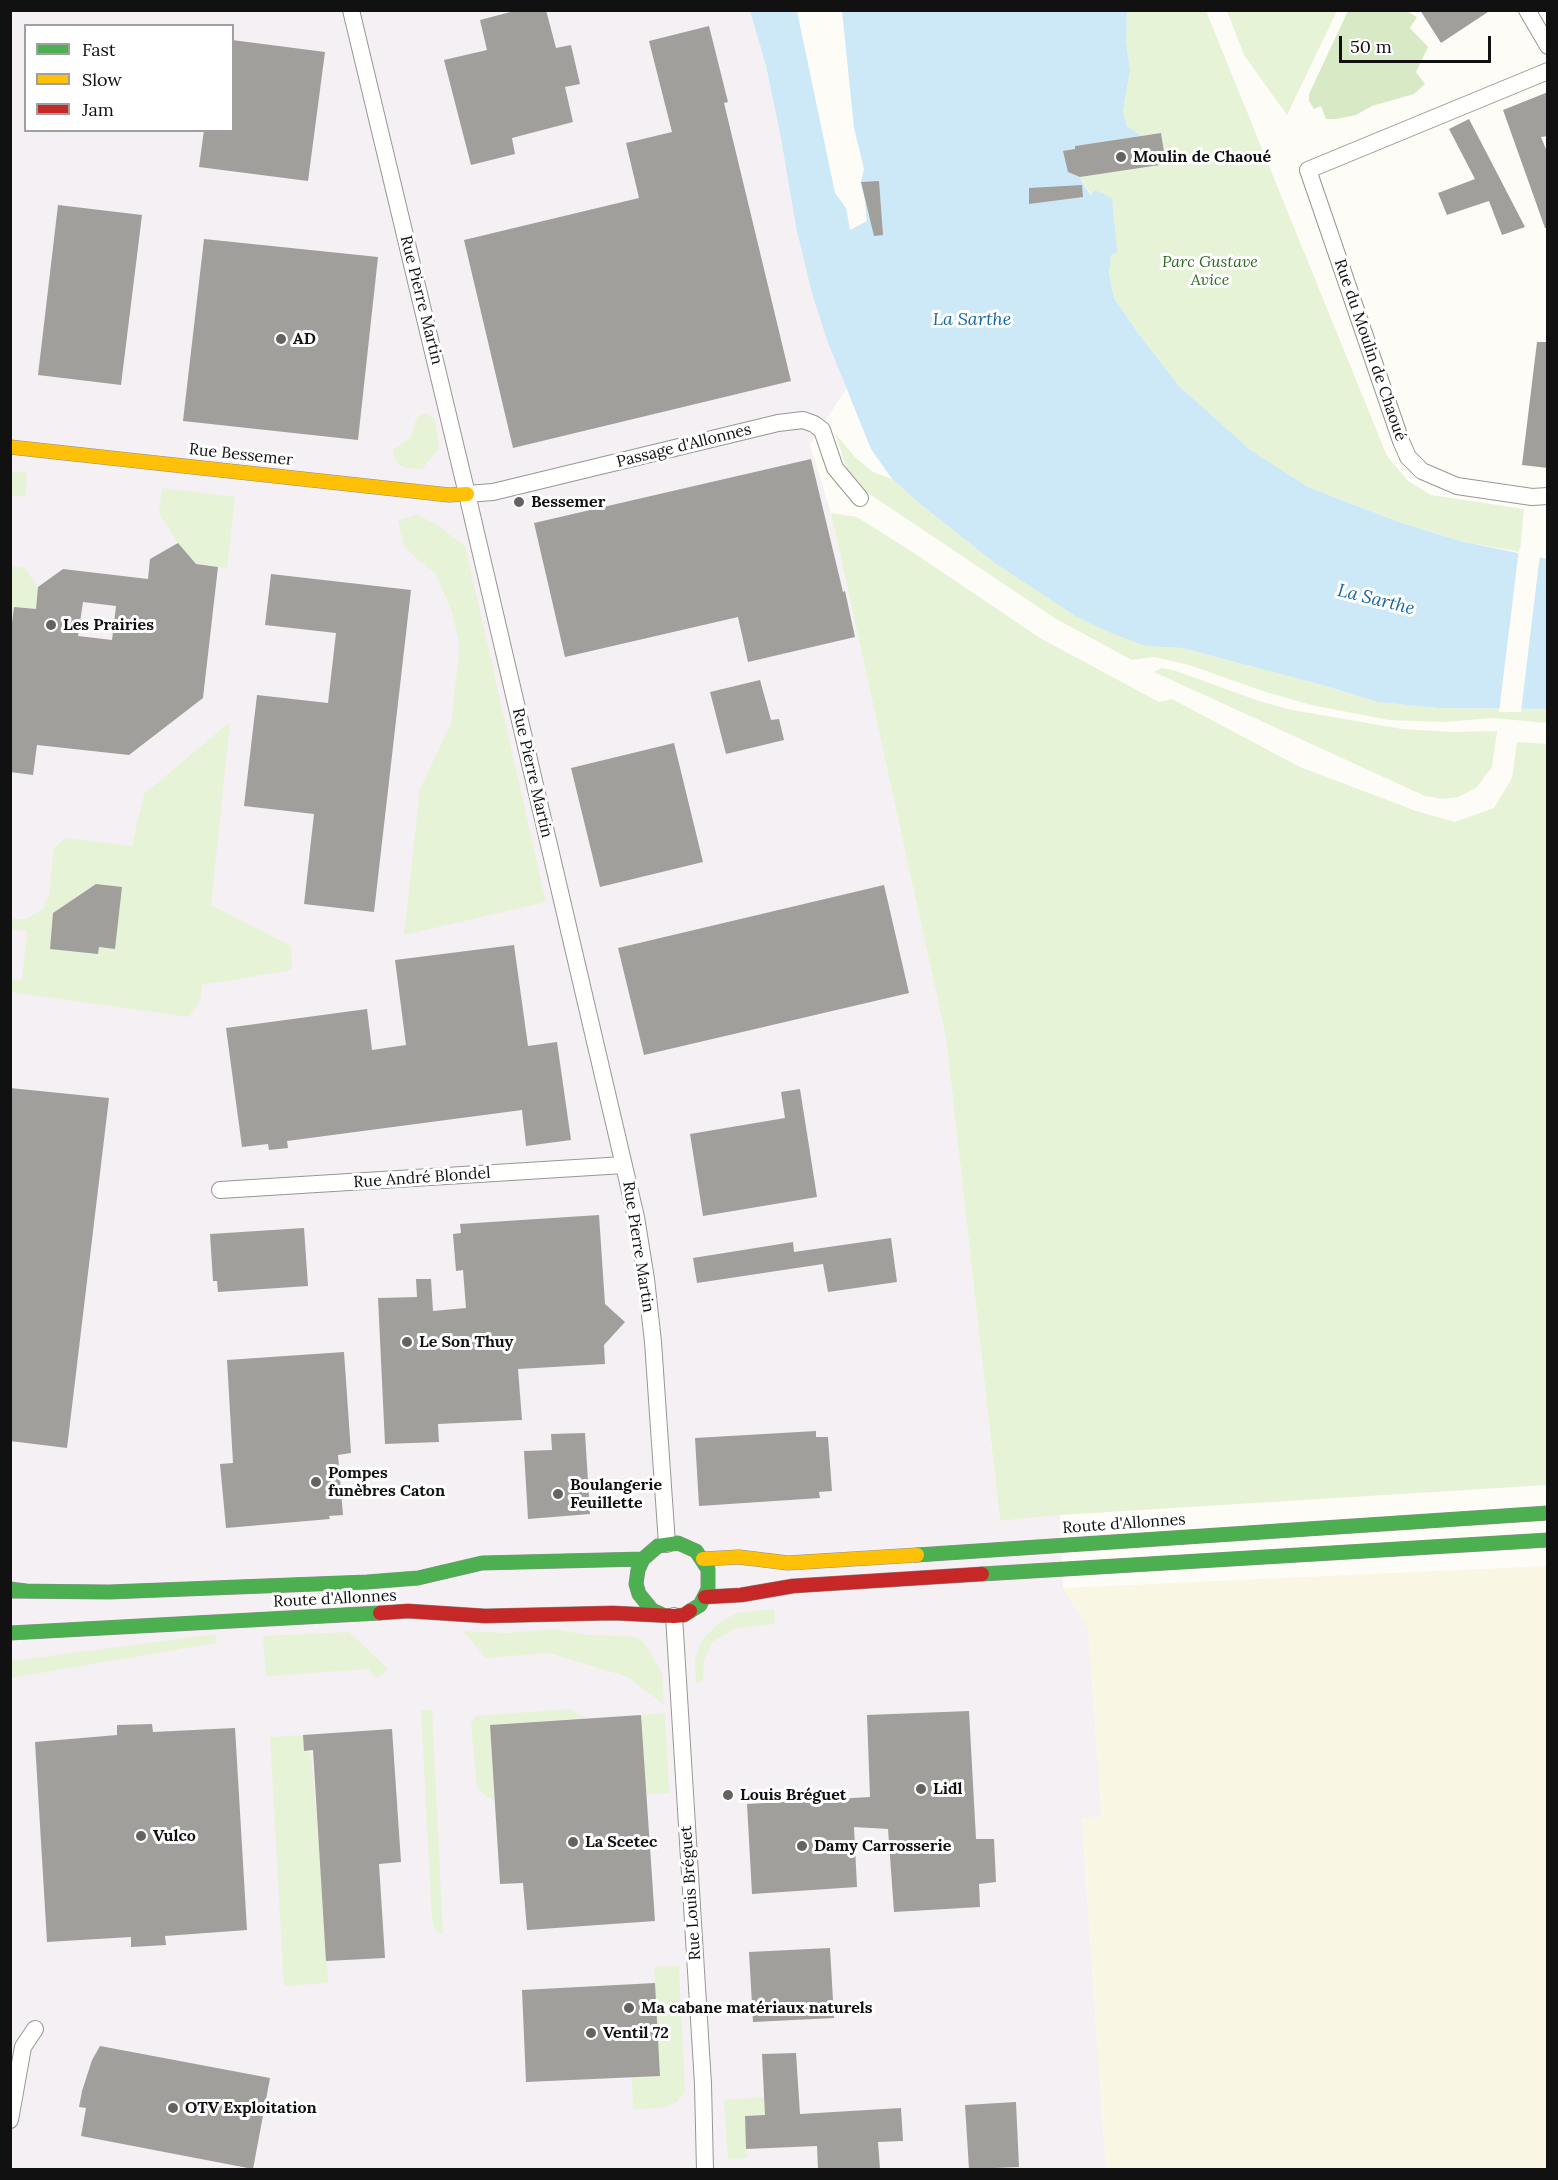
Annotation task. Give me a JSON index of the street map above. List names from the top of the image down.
{
  "streets": {
    "main road": ["Rue Bessemer", "Route d'Allonnes"],
    "street": [
      "Rue Pierre Martin",
      "Rue du Moulin de Chaoué",
      "Passage d'Allonnes",
      "Rue André Blondel",
      "Rue Louis Bréguet"
    ]
  },
  "crossings": [
    ["Rue Pierre Martin", "Passage d'Allonnes"],
    ["Rue Pierre Martin", "Rue Bessemer"],
    ["Rue Pierre Martin", "Rue André Blondel"],
    ["Rue Pierre Martin", "Route d'Allonnes"],
    ["Rue Pierre Martin", "Rue Louis Bréguet"],
    ["Passage d'Allonnes", "Rue Bessemer"],
    ["Route d'Allonnes", "Rue Louis Bréguet"]
  ],
  "water": ["La Sarthe"],
  "parks": ["Parc Gustave Avice"],
  "places": [
    "Moulin de Chaoué",
    "AD",
    "Bessemer",
    "Les Prairies",
    "Le Son Thuy",
    "Pompes funèbres Caton",
    "Boulangerie Feuillette",
    "Lidl",
    "Louis Bréguet",
    "Vulco",
    "La Scetec",
    "Damy Carrosserie",
    "Ma cabane matériaux naturels",
    "Ventil 72",
    "OTV Exploitation"
  ],
  "legend": ["Fast", "Slow", "Jam"],
  "scale_bar": "50 m"
}
